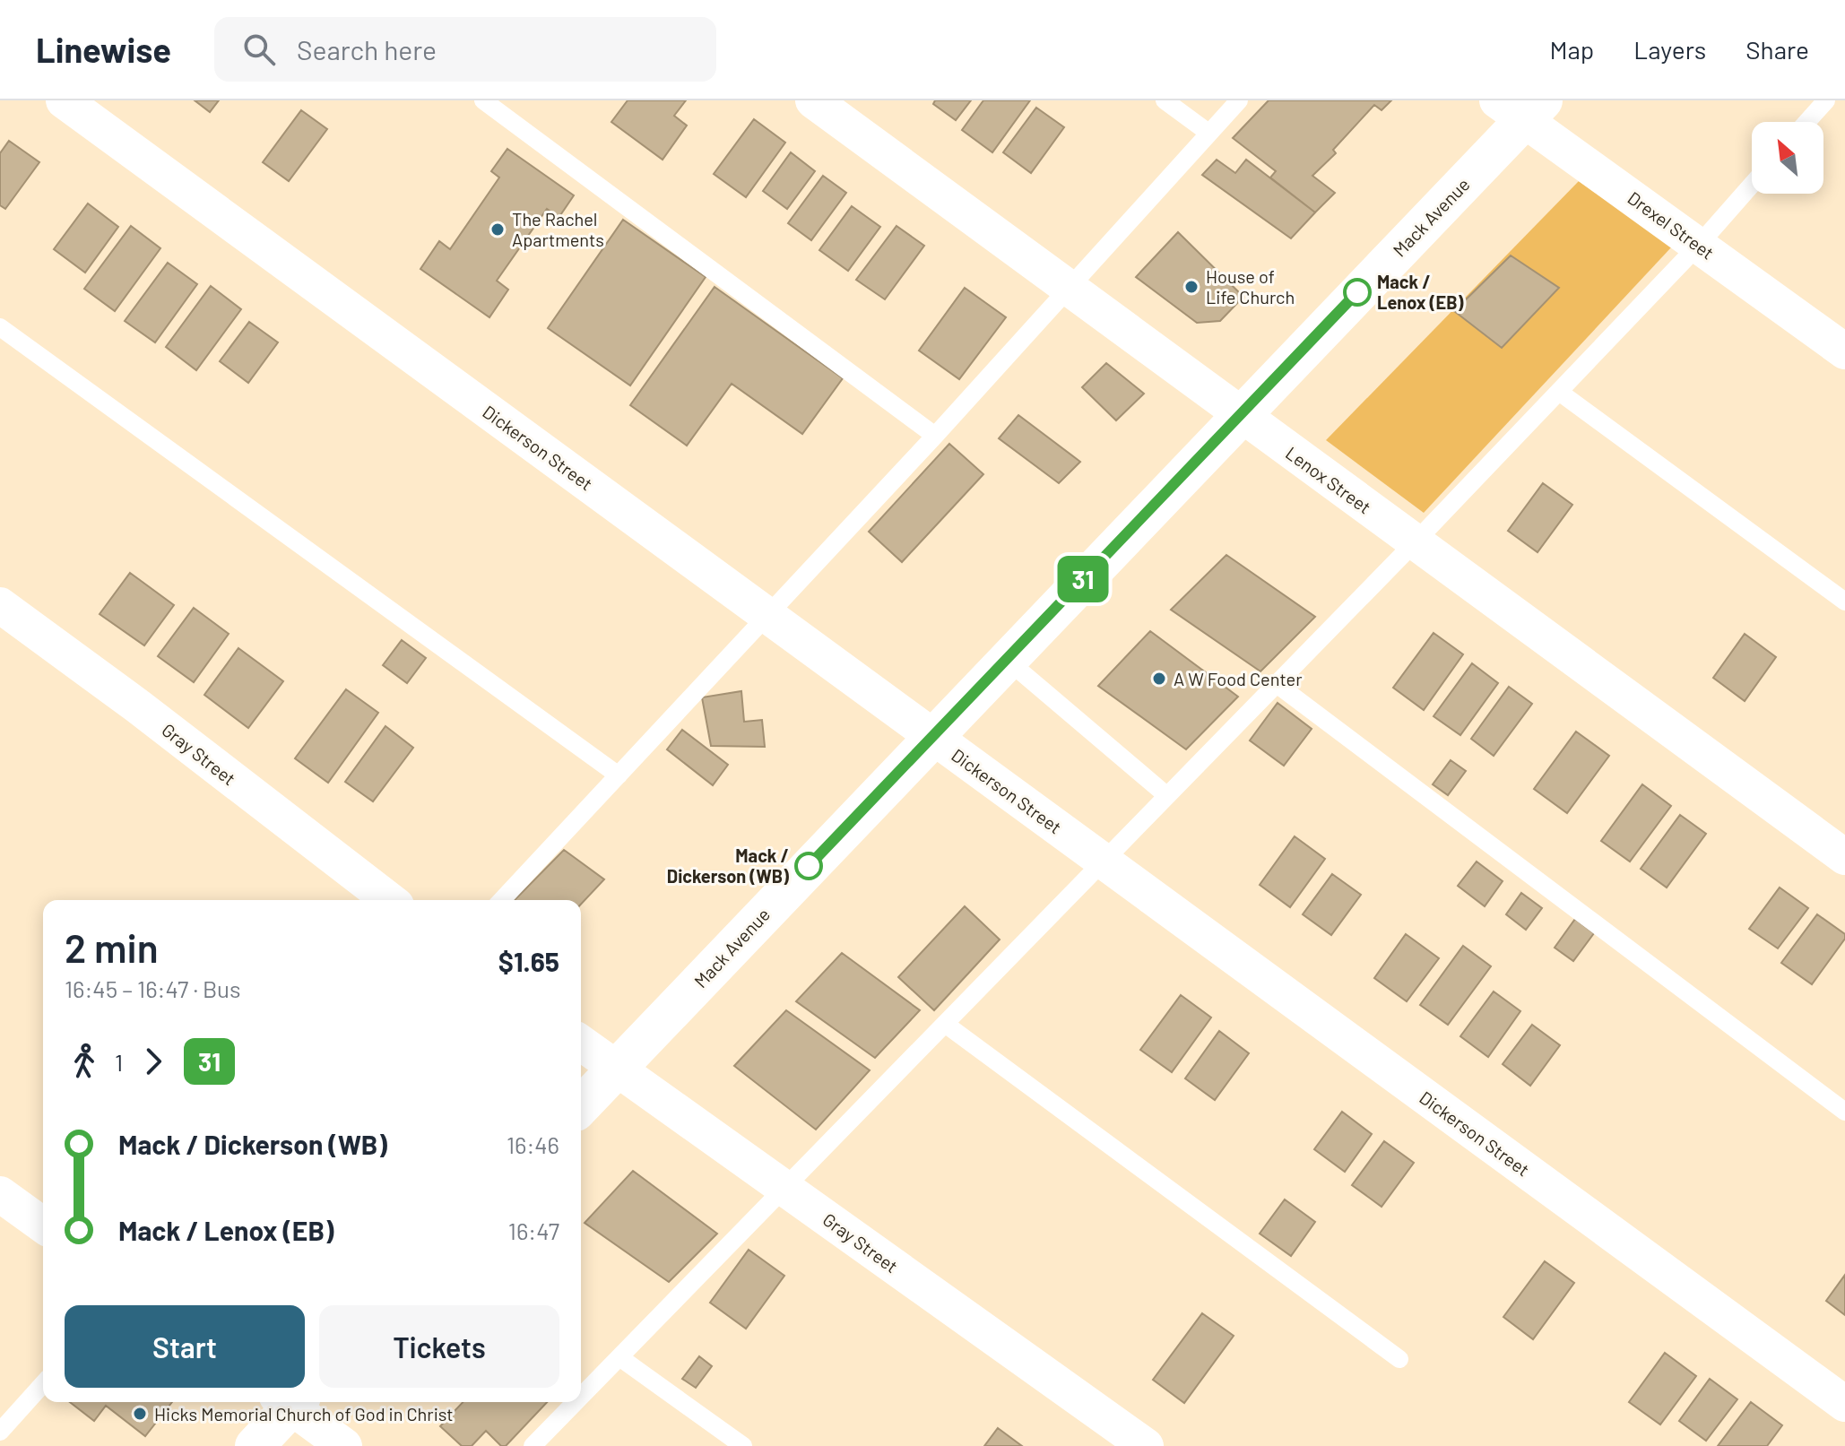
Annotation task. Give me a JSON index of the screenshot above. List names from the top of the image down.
{
  "streets": {
    "main road": ["Mack Avenue"],
    "street": [
      "Drexel Street",
      "Dickerson Street",
      "Lenox Street",
      "Gray Street"
    ]
  },
  "crossings": [
    ["Mack Avenue", "Drexel Street"],
    ["Mack Avenue", "Dickerson Street"],
    ["Mack Avenue", "Lenox Street"],
    ["Mack Avenue", "Gray Street"]
  ],
  "places": [
    "The Rachel Apartments",
    "House of Life Church",
    "Mack / Lenox (EB)",
    "A W Food Center",
    "Mack / Dickerson (WB)",
    "Hicks Memorial Church of God in Christ"
  ],
  "lines": ["bus line 31"],
  "north": "top left",
  "page": {
    "header": "Linewise",
    "search": "Search here",
    "nav": ["Map", "Layers", "Share"],
    "on_map": "31",
    "heading": ["2 min", "16:45 – 16:47 · Bus", "$1.65"],
    "legs": ["1", "31"],
    "list": [
      {
        "name": "Mack / Dickerson (WB)",
        "value": "16:46"
      },
      {
        "name": "Mack / Lenox (EB)",
        "value": "16:47"
      }
    ],
    "buttons": ["Start", "Tickets"]
  }
}
